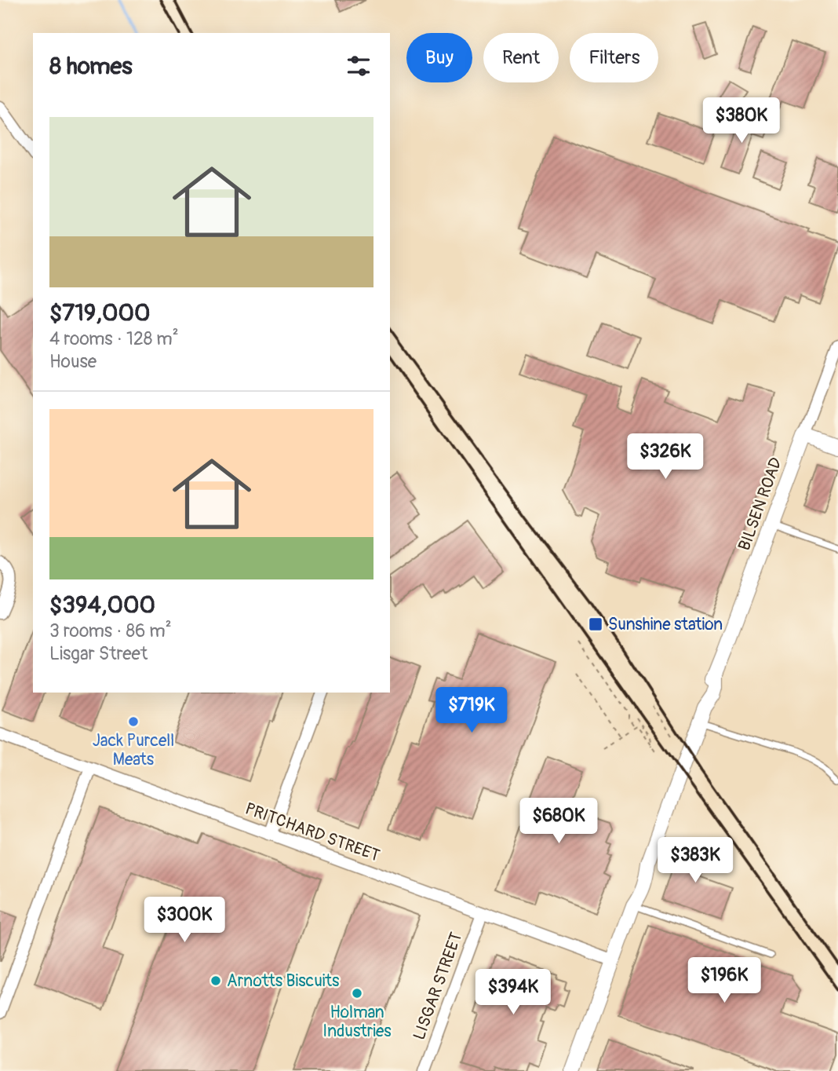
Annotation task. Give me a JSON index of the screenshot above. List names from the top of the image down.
{
  "streets": {
    "street": ["BILSEN ROAD", "PRITCHARD STREET", "LISGAR STREET"]
  },
  "crossings": [
    ["BILSEN ROAD", "PRITCHARD STREET"],
    ["PRITCHARD STREET", "LISGAR STREET"]
  ],
  "places": {
    "transit": ["Sunshine station"],
    "other": ["Jack Purcell Meats", "Arnotts Biscuits", "Holman Industries"]
  },
  "page": {
    "chip": ["Buy", "Rent", "Filters"],
    "heading": "8 homes",
    "price": [
      "$380K",
      "$326K",
      "$719K",
      "$680K",
      "$383K",
      "$300K",
      "$196K",
      "$394K"
    ],
    "list": [
      {
        "name": "$719,000",
        "note": "4 rooms · 128 m² · House"
      },
      {
        "name": "$394,000",
        "note": "3 rooms · 86 m² · Lisgar Street"
      }
    ]
  }
}
